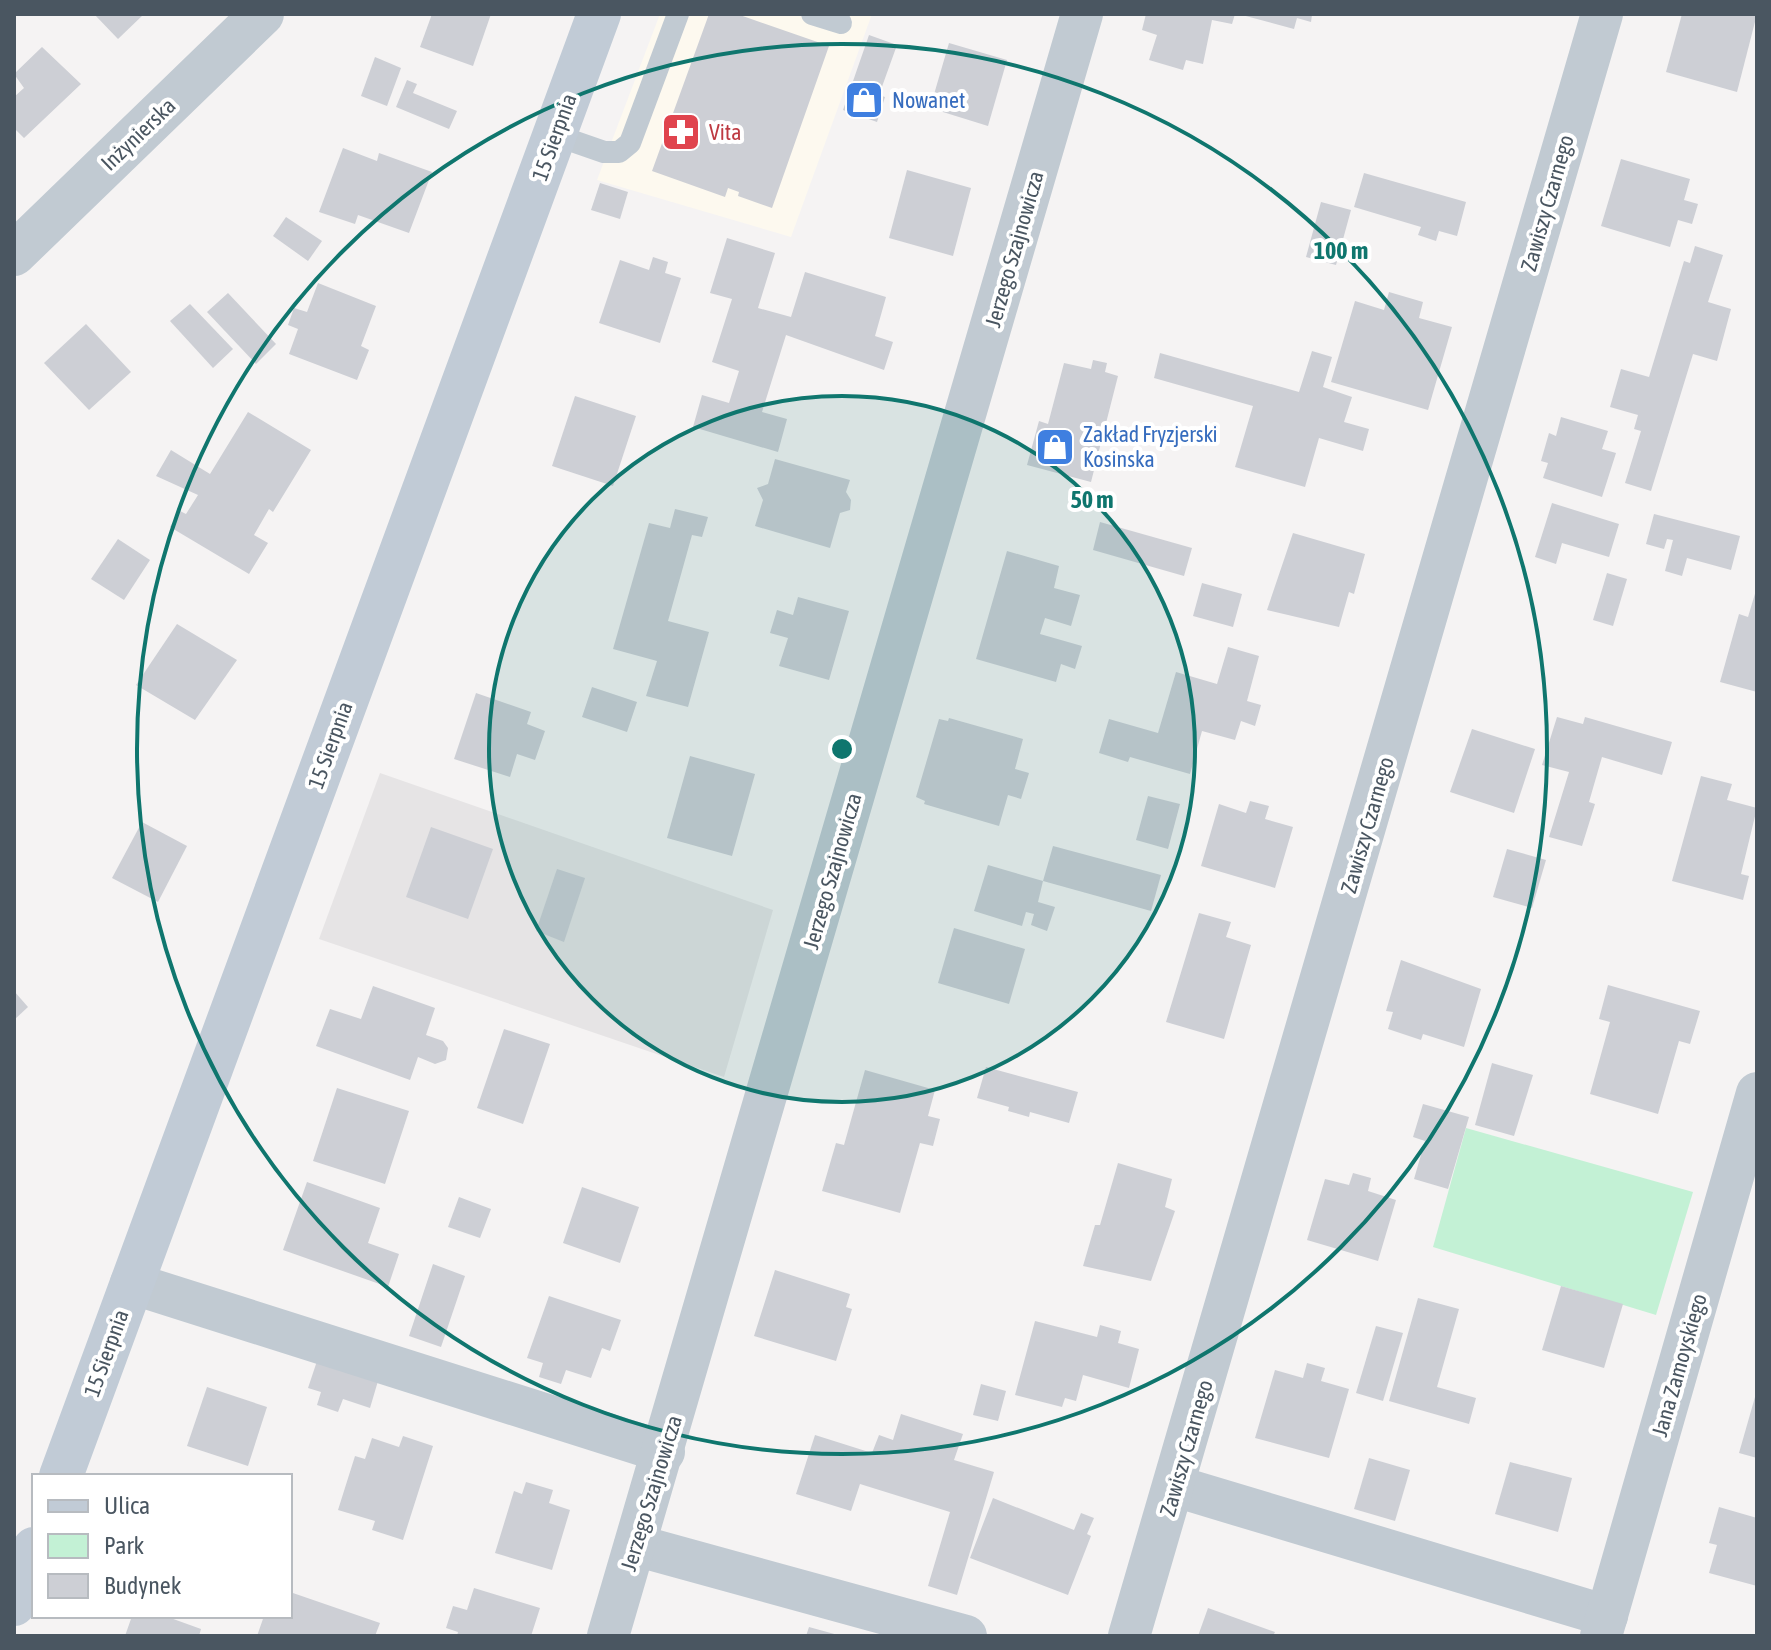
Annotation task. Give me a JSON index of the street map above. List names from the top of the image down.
{
  "streets": {
    "main road": ["15 Sierpnia"],
    "street": [
      "Inżynierska",
      "Zawiszy Czarnego",
      "Jerzego Szajnowicza",
      "Jana Zamoyskiego"
    ]
  },
  "places": {
    "shop": ["Nowanet", "Zakład Fryzjerski Kosinska"],
    "pharmacy": ["Vita"]
  },
  "legend": ["Ulica", "Park", "Budynek"],
  "rings": ["100 m", "50 m"]
}
